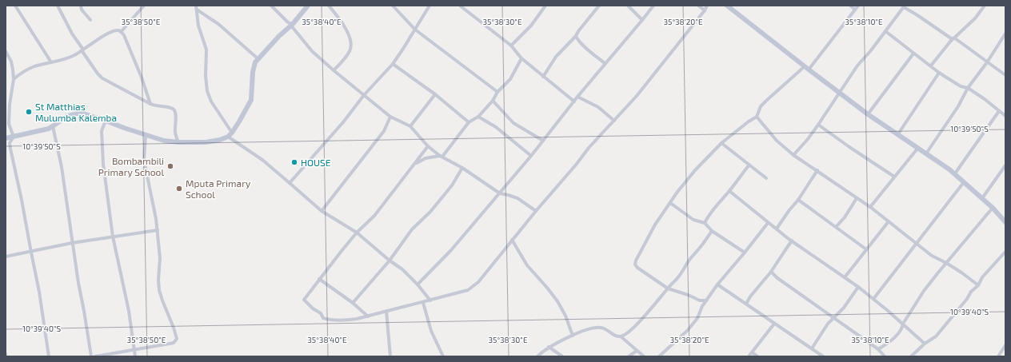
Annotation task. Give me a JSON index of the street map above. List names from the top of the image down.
{
  "places": [
    "St Matthias Mulumba Kalemba",
    "HOUSE",
    "Bombambili Primary School",
    "Mputa Primary School"
  ],
  "coordinates": [
    "35°38'50\"E",
    "35°38'40\"E",
    "35°38'30\"E",
    "35°38'20\"E",
    "35°38'10\"E",
    "10°39'50\"S",
    "10°39'40\"S"
  ]
}
